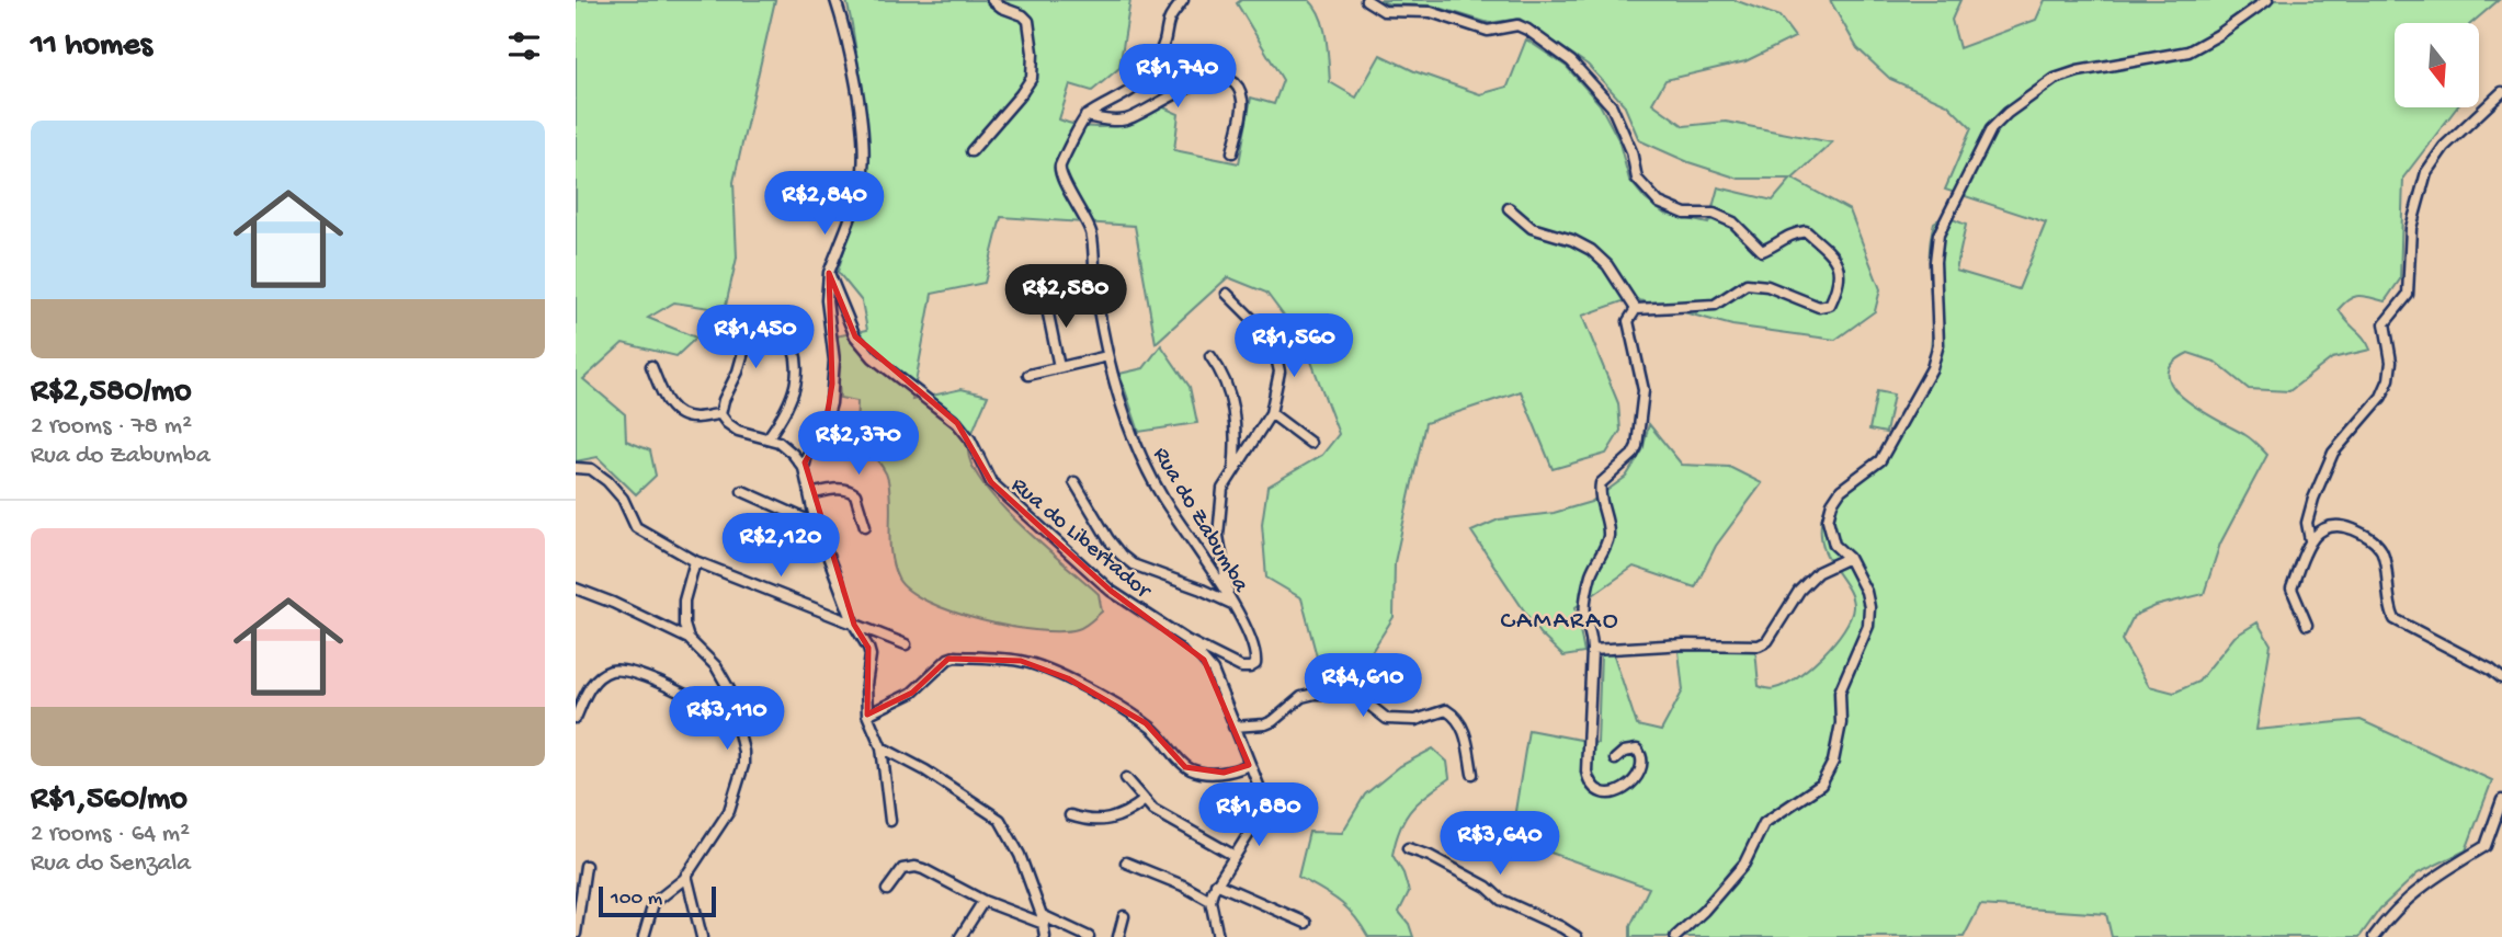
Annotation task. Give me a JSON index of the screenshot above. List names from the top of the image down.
{
  "streets": {
    "street": ["Rua do Zabumba", "Rua do Libertador"]
  },
  "crossings": [
    ["Rua do Zabumba", "Rua do Libertador"]
  ],
  "districts": ["CAMARAO"],
  "scale_bar": "100 m",
  "north": "bottom",
  "page": {
    "heading": "11 homes",
    "price": [
      "R$1,740",
      "R$2,840",
      "R$2,580",
      "R$1,450",
      "R$1,560",
      "R$2,370",
      "R$2,120",
      "R$4,610",
      "R$3,110",
      "R$1,880",
      "R$3,640"
    ],
    "list": [
      {
        "name": "R$2,580/mo",
        "note": "2 rooms · 78 m² · Rua do Zabumba"
      },
      {
        "name": "R$1,560/mo",
        "note": "2 rooms · 64 m² · Rua do Senzala"
      }
    ],
    "scale": "100 m"
  }
}
